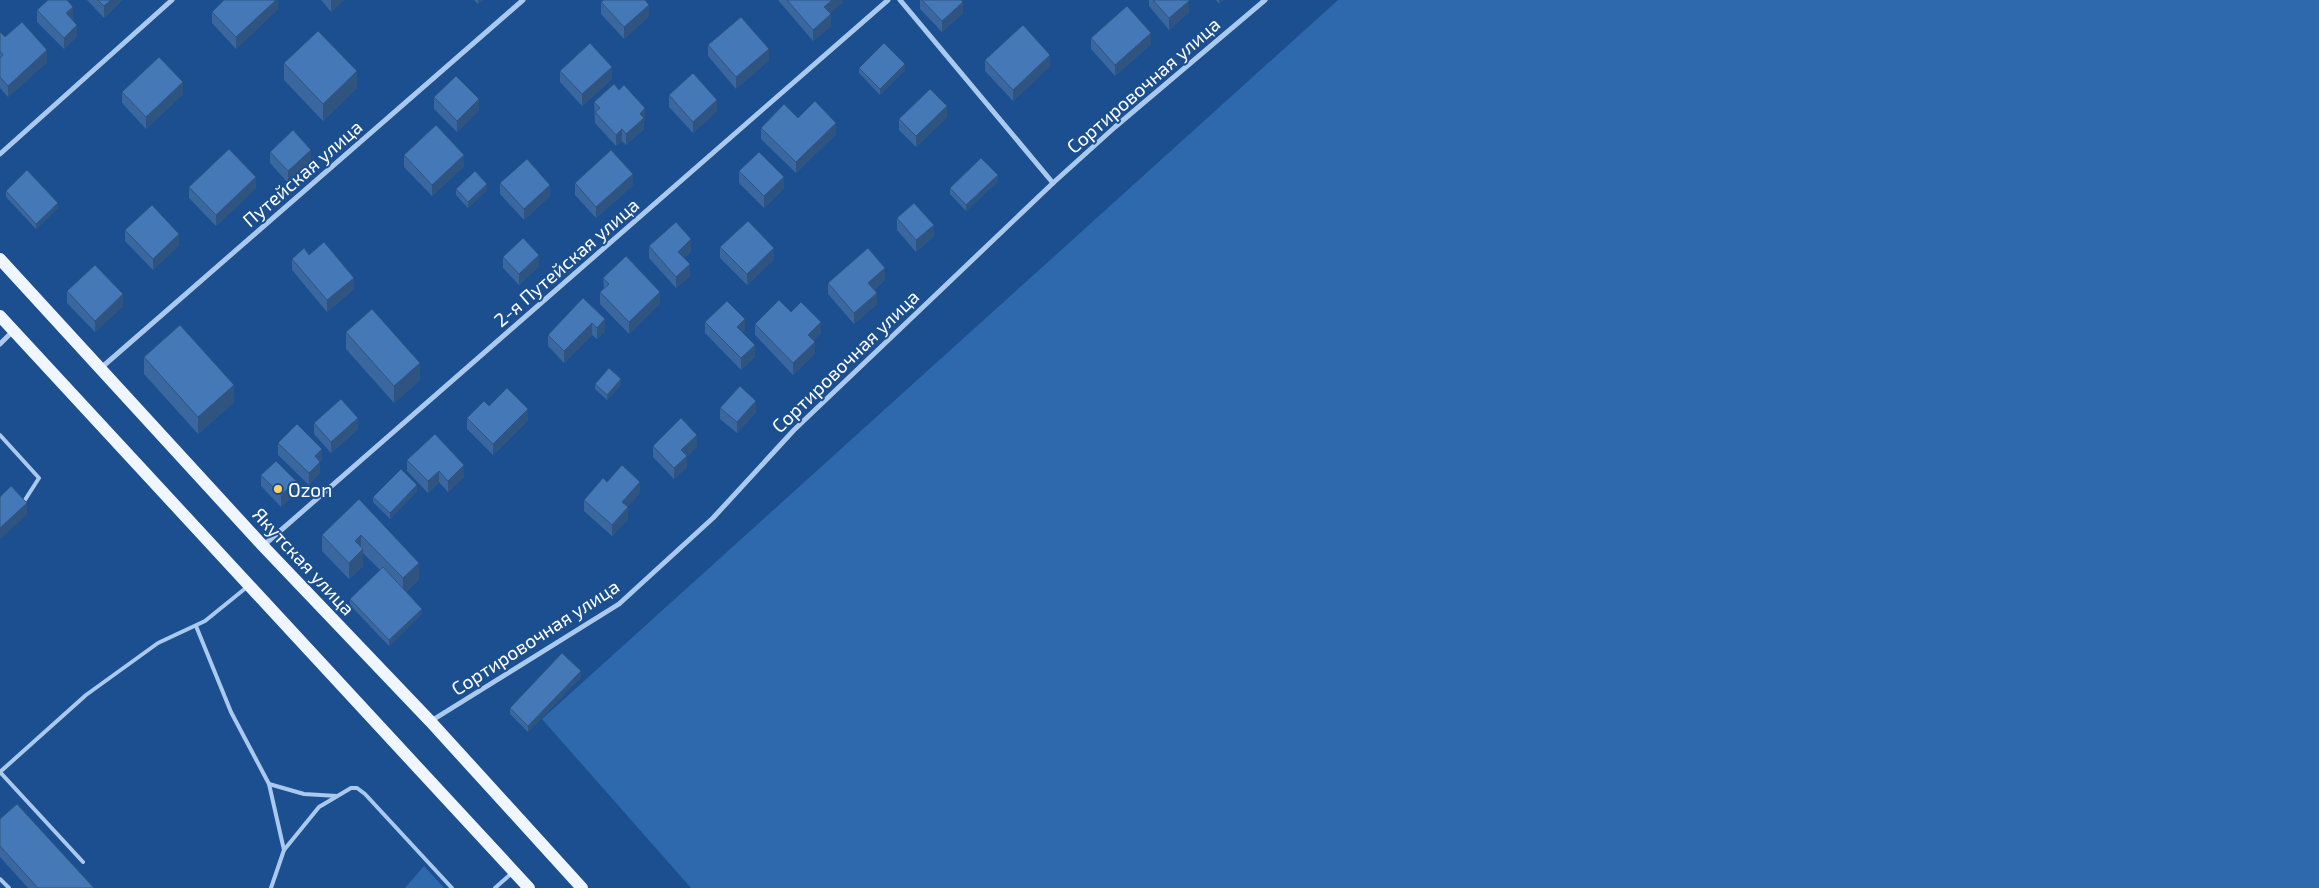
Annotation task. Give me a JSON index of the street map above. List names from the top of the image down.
{
  "streets": {
    "main road": ["Якутская улица"],
    "street": ["Сортировочная улица", "Путейская улица", "2-я Путейская улица"]
  },
  "crossings": [
    ["Сортировочная улица", "Якутская улица"],
    ["Путейская улица", "Якутская улица"],
    ["2-я Путейская улица", "Якутская улица"]
  ],
  "places": ["Ozon"]
}
